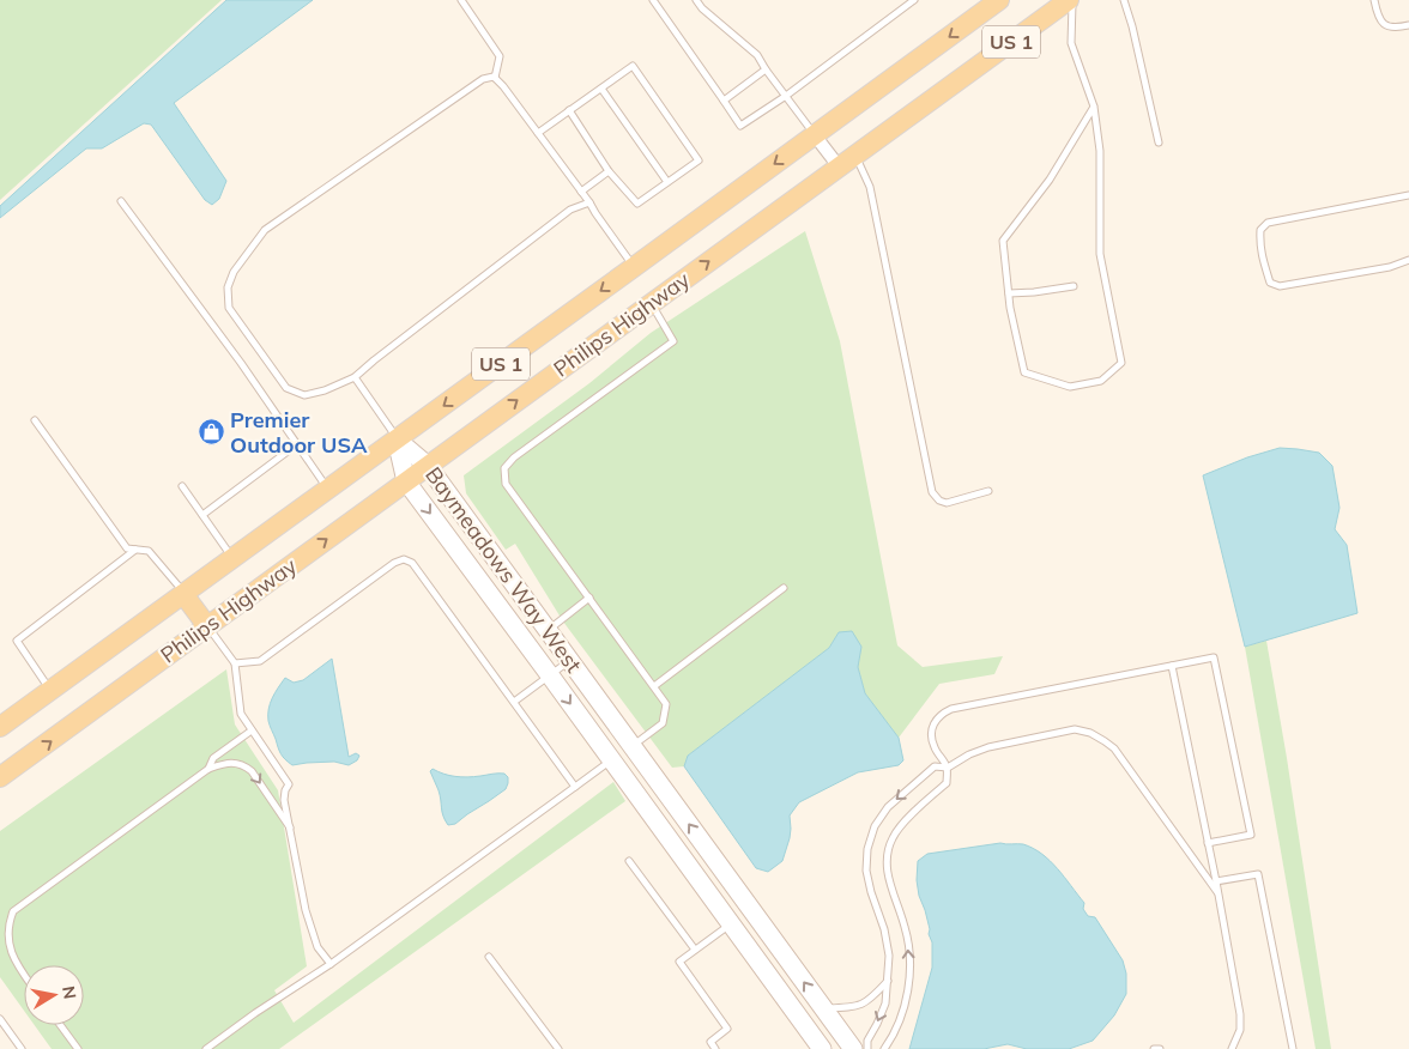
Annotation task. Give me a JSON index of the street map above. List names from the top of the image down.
{
  "streets": {
    "main road": ["US 1", "Philips Highway"],
    "street": ["Baymeadows Way West"]
  },
  "crossings": [
    ["Philips Highway", "Baymeadows Way West"]
  ],
  "places": {
    "shop": ["Premier Outdoor USA"]
  },
  "north": "right"
}
